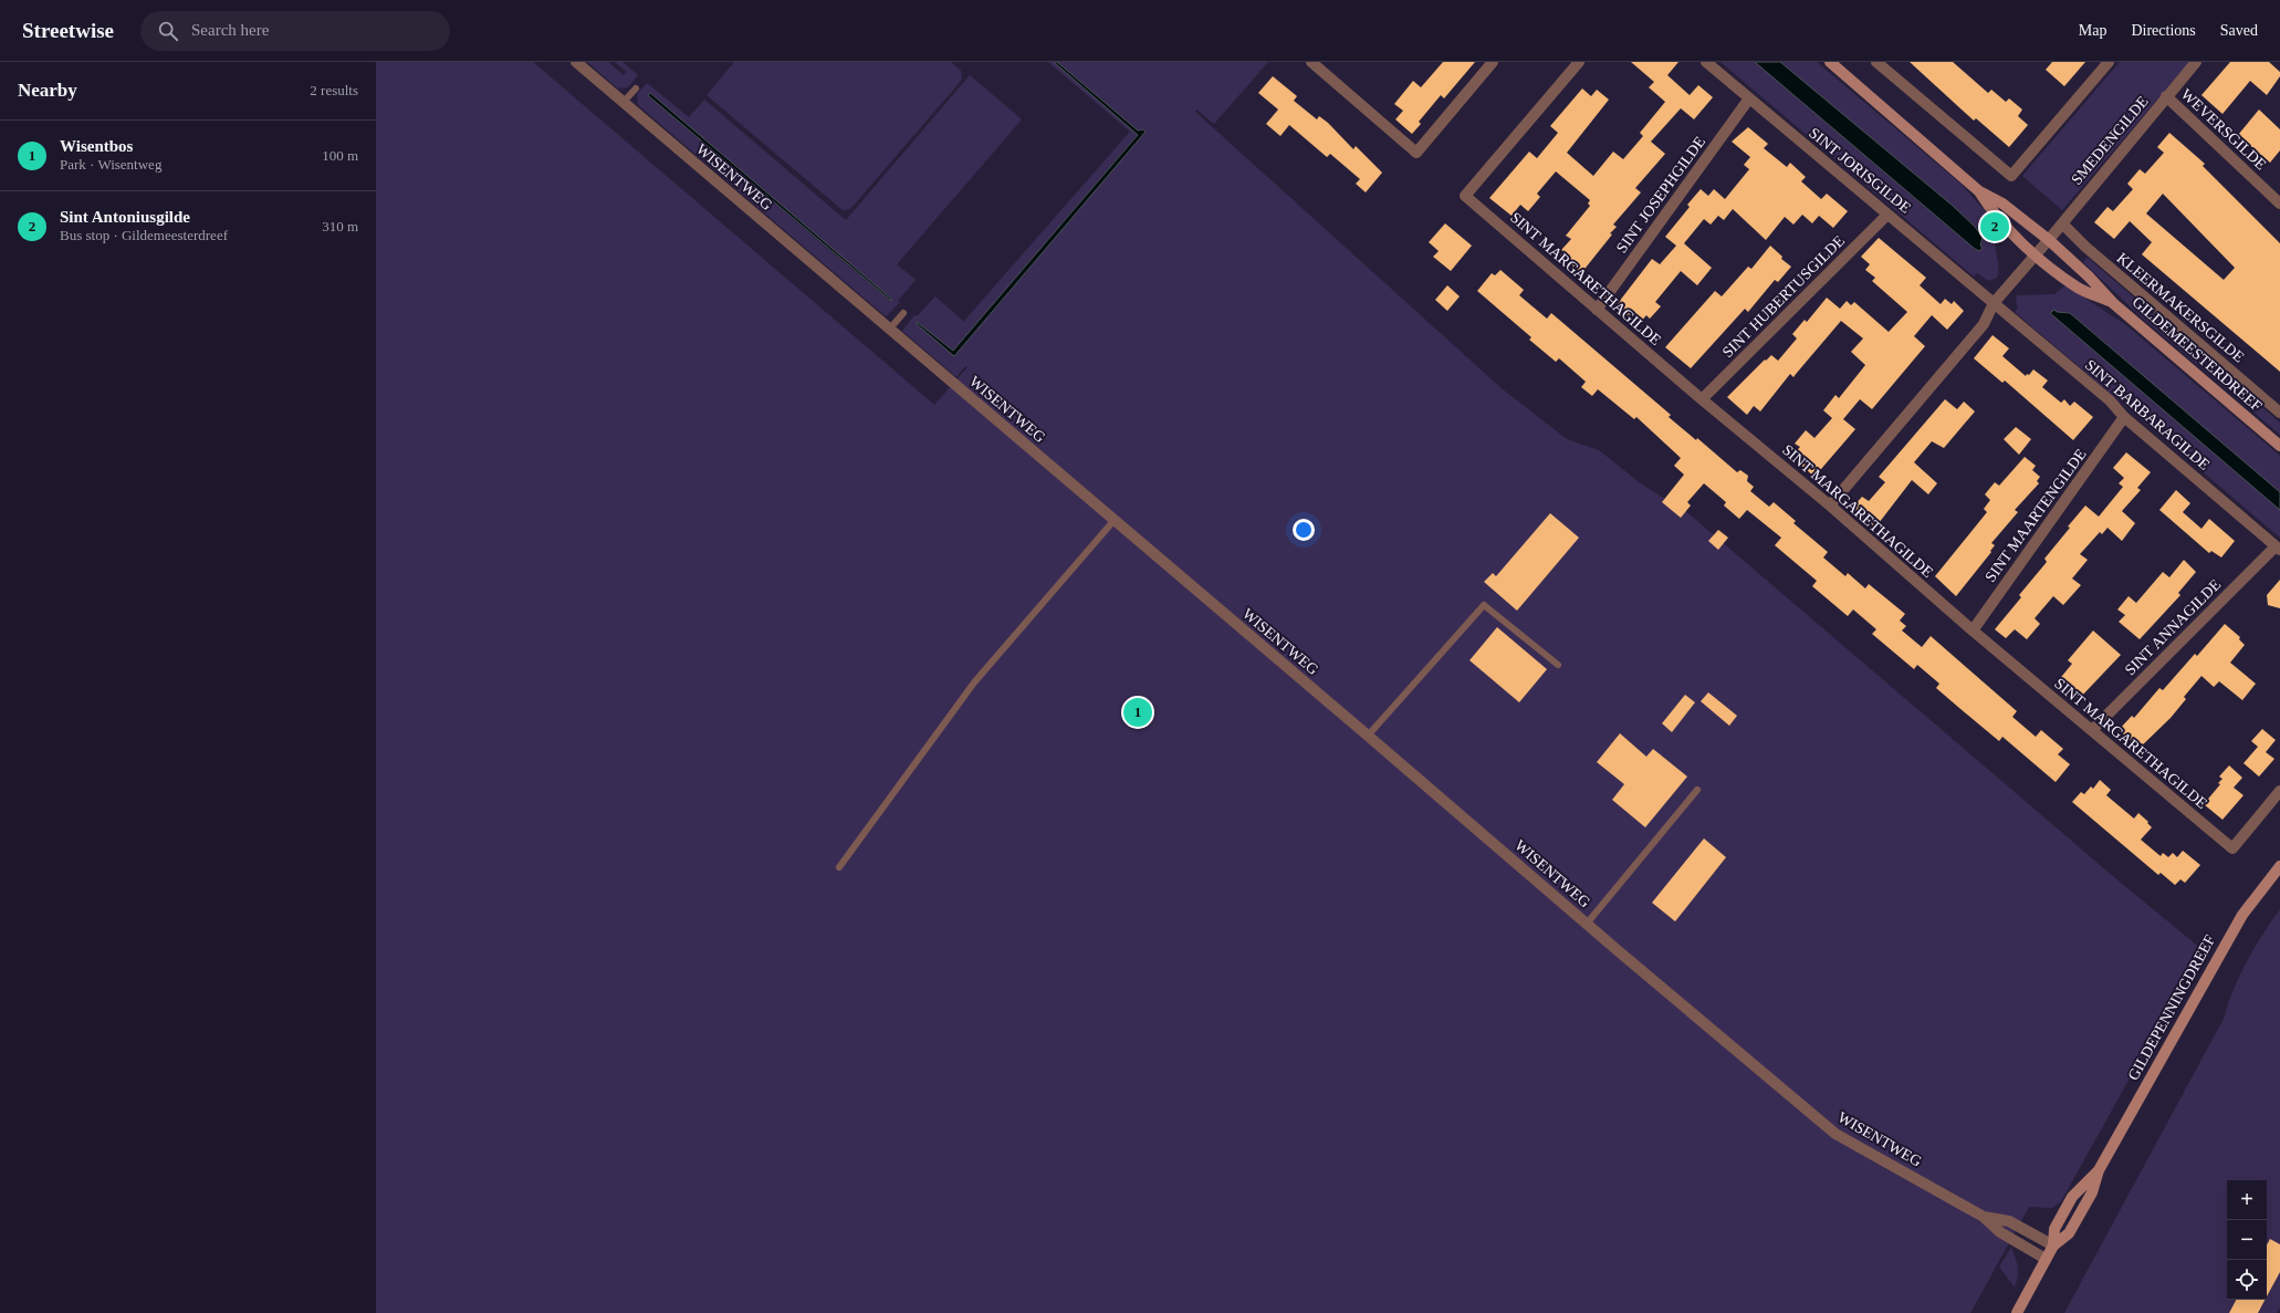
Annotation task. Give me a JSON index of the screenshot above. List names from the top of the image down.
{
  "streets": {
    "street": [
      "WEVERSGILDE",
      "SMEDENGILDE",
      "SINT JORISGILDE",
      "WISENTWEG",
      "SINT JOSEPHGILDE",
      "SINT MARGARETHAGILDE",
      "SINT HUBERTUSGILDE",
      "KLEERMAKERSGILDE",
      "GILDEMEESTERDREEF",
      "SINT BARBARAGILDE",
      "SINT MAARTENGILDE",
      "SINT ANNAGILDE",
      "GILDEPENNINGDREEF"
    ]
  },
  "crossings": [
    ["WEVERSGILDE", "SMEDENGILDE"],
    ["SMEDENGILDE", "SINT JORISGILDE"],
    ["SMEDENGILDE", "SINT MARGARETHAGILDE"],
    ["SMEDENGILDE", "KLEERMAKERSGILDE"],
    ["SMEDENGILDE", "GILDEMEESTERDREEF"],
    ["SMEDENGILDE", "SINT BARBARAGILDE"],
    ["SINT JORISGILDE", "SINT JOSEPHGILDE"],
    ["SINT JORISGILDE", "SINT HUBERTUSGILDE"],
    ["SINT JORISGILDE", "SINT BARBARAGILDE"],
    ["WISENTWEG", "GILDEPENNINGDREEF"],
    ["SINT JOSEPHGILDE", "SINT MARGARETHAGILDE"],
    ["SINT MARGARETHAGILDE", "SINT HUBERTUSGILDE"],
    ["SINT MARGARETHAGILDE", "SINT MAARTENGILDE"],
    ["SINT MARGARETHAGILDE", "SINT ANNAGILDE"],
    ["SINT BARBARAGILDE", "SINT MAARTENGILDE"],
    ["SINT BARBARAGILDE", "SINT ANNAGILDE"]
  ],
  "page": {
    "header": "Streetwise",
    "search": "Search here",
    "nav": ["Map", "Directions", "Saved"],
    "heading": ["Nearby", "2 results"],
    "list": [
      {
        "mark": "1",
        "name": "Wisentbos",
        "note": "Park · Wisentweg",
        "value": "100 m"
      },
      {
        "mark": "2",
        "name": "Sint Antoniusgilde",
        "note": "Bus stop · Gildemeesterdreef",
        "value": "310 m"
      }
    ],
    "pins": ["2", "1"],
    "map_buttons": ["+", "−"]
  }
}
